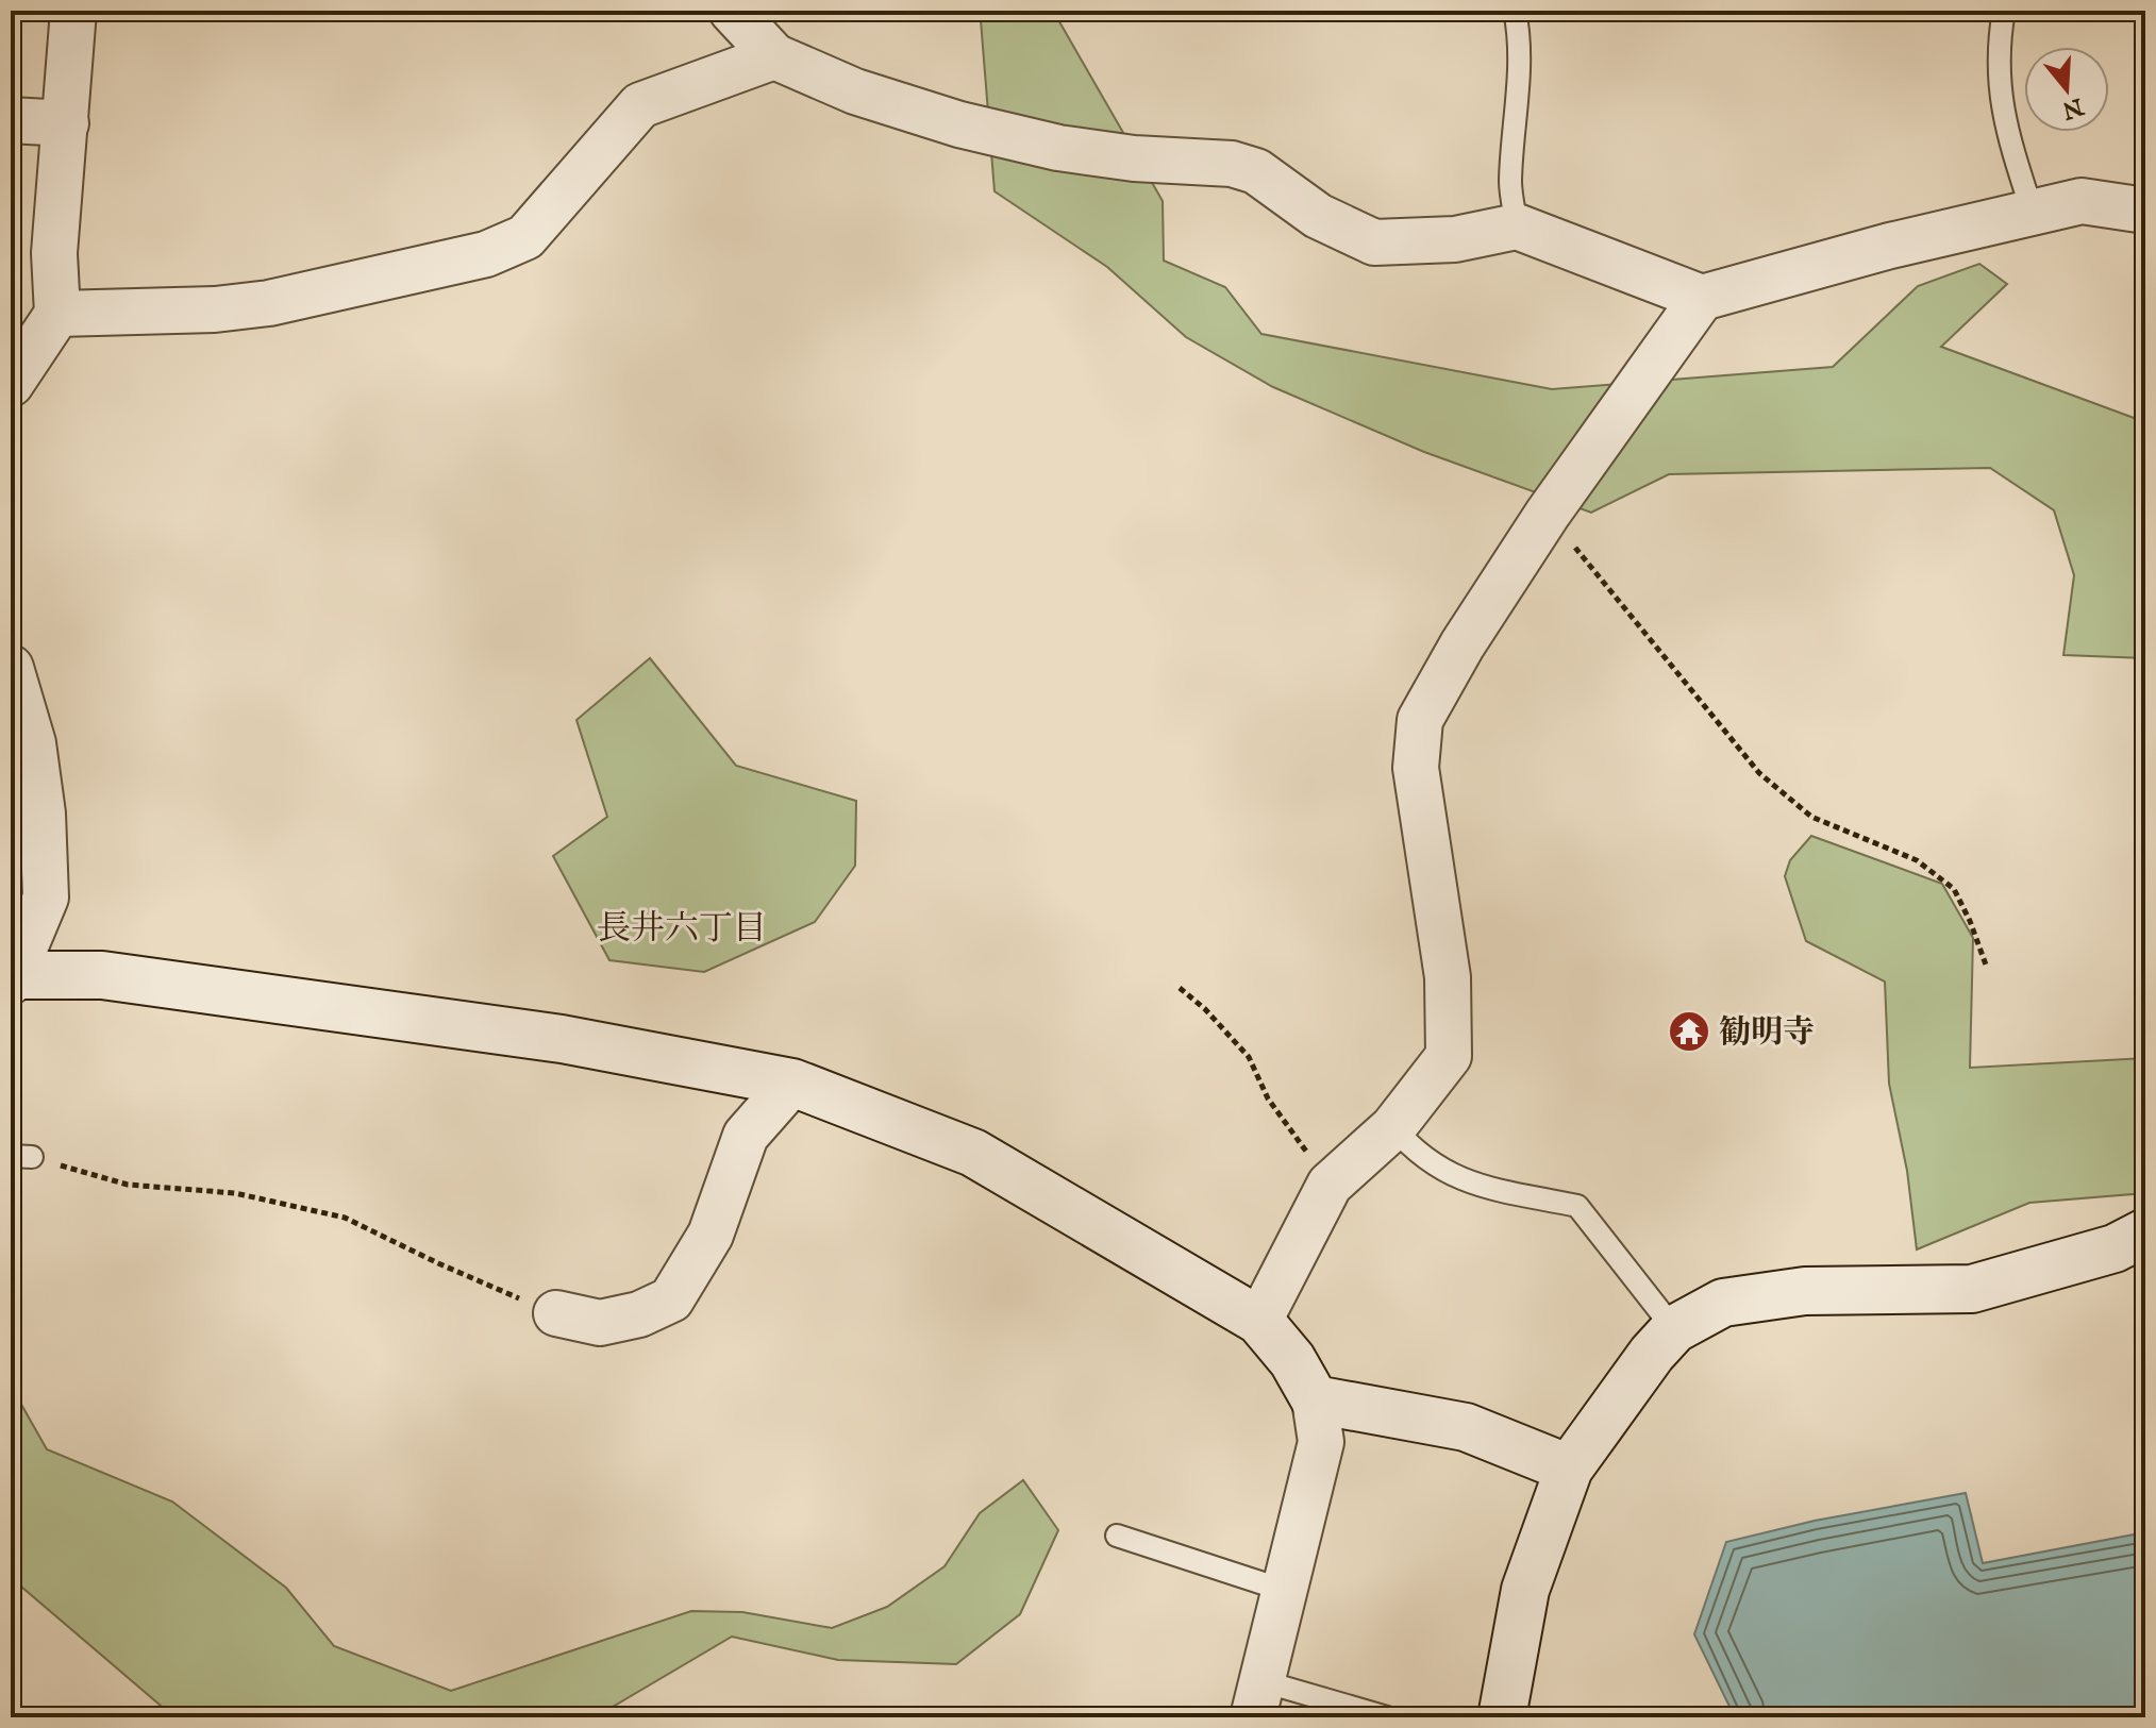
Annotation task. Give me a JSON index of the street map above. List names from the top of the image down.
{
  "districts": ["長井六丁目"],
  "places": {
    "temple": ["勧明寺"]
  },
  "north": "bottom"
}
